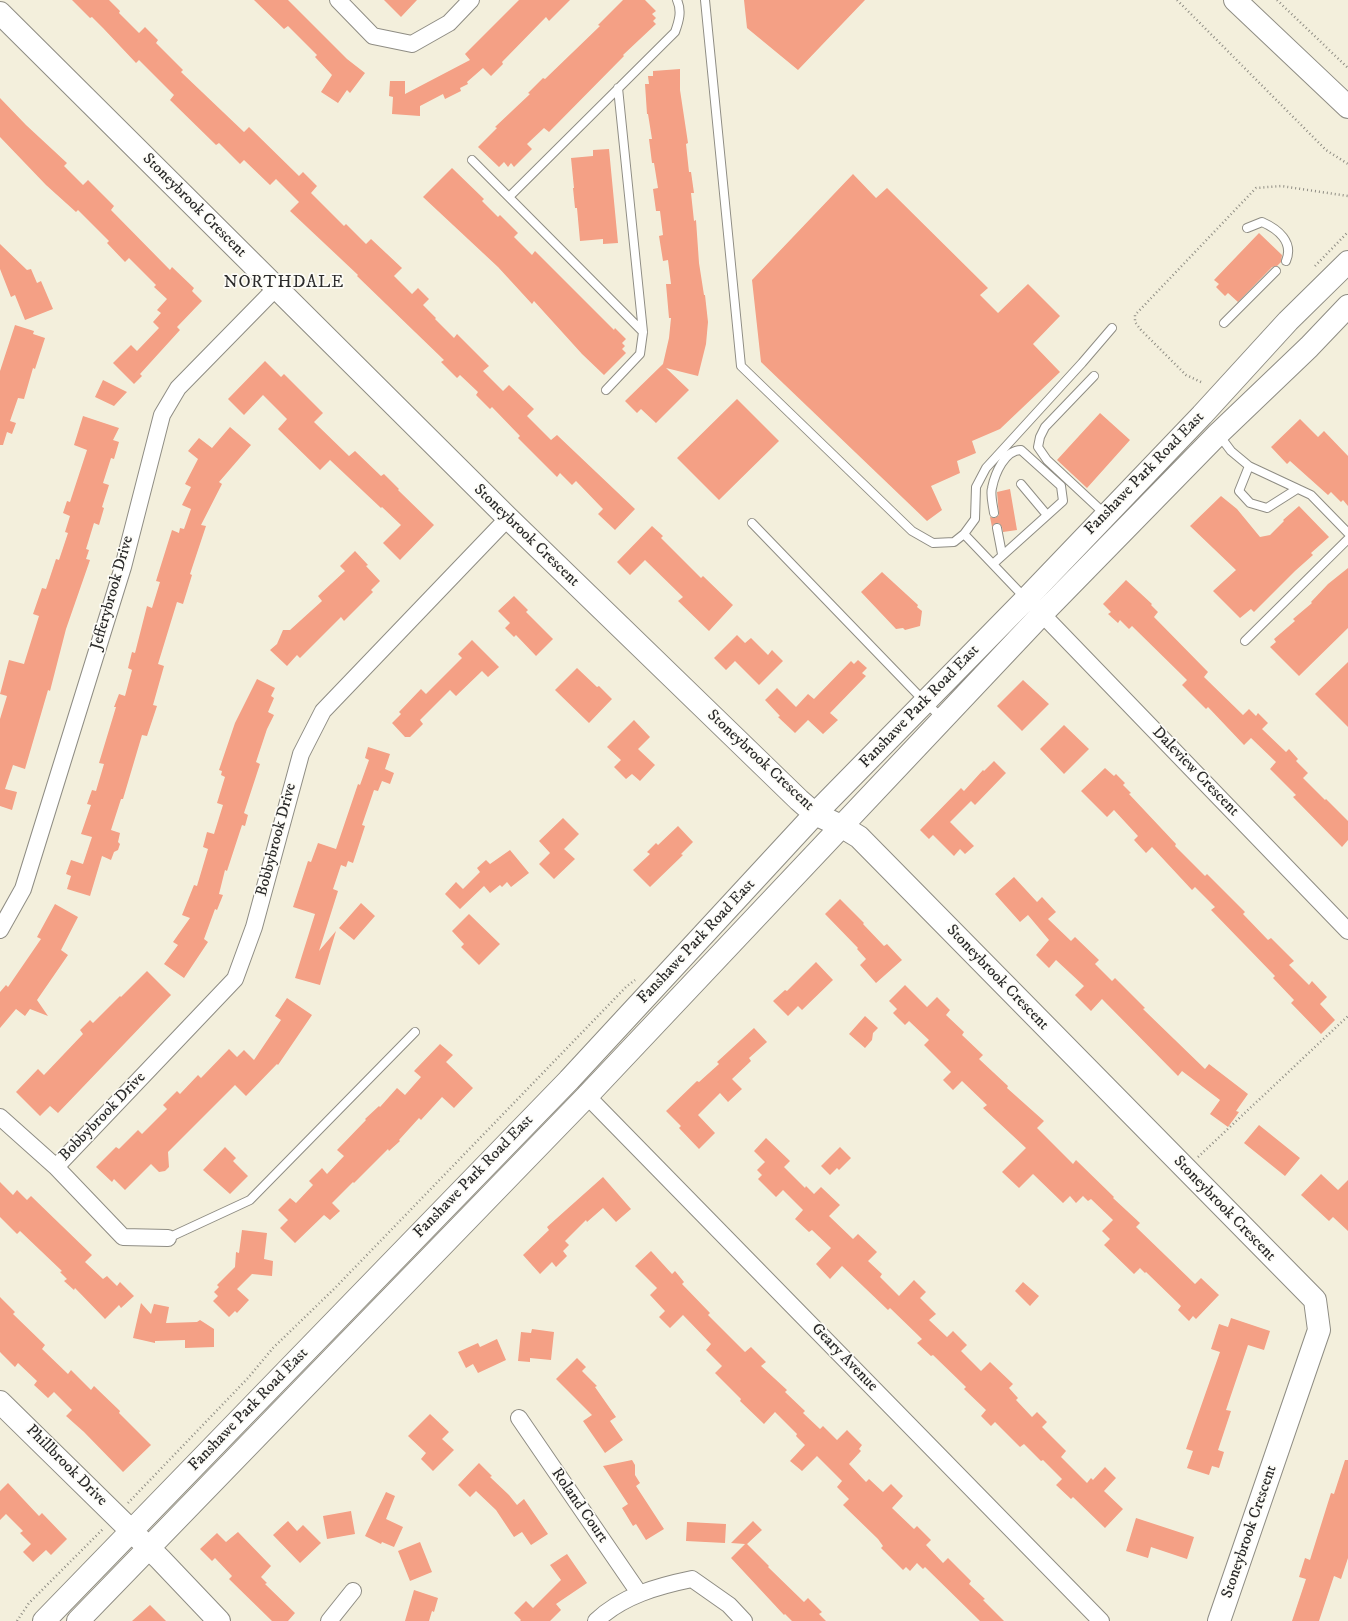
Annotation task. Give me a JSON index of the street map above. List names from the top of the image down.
{
  "streets": {
    "main road": ["Stoneybrook Crescent", "Fanshawe Park Road East", "Phillbrook Drive"],
    "street": [
      "Jefferybrook Drive",
      "Daleview Crescent",
      "Bobbybrook Drive",
      "Geary Avenue",
      "Roland Court"
    ]
  },
  "crossings": [
    ["Stoneybrook Crescent", "Fanshawe Park Road East"],
    ["Stoneybrook Crescent", "Jefferybrook Drive"],
    ["Stoneybrook Crescent", "Bobbybrook Drive"],
    ["Fanshawe Park Road East", "Daleview Crescent"],
    ["Fanshawe Park Road East", "Geary Avenue"],
    ["Fanshawe Park Road East", "Phillbrook Drive"]
  ],
  "districts": ["NORTHDALE"]
}
